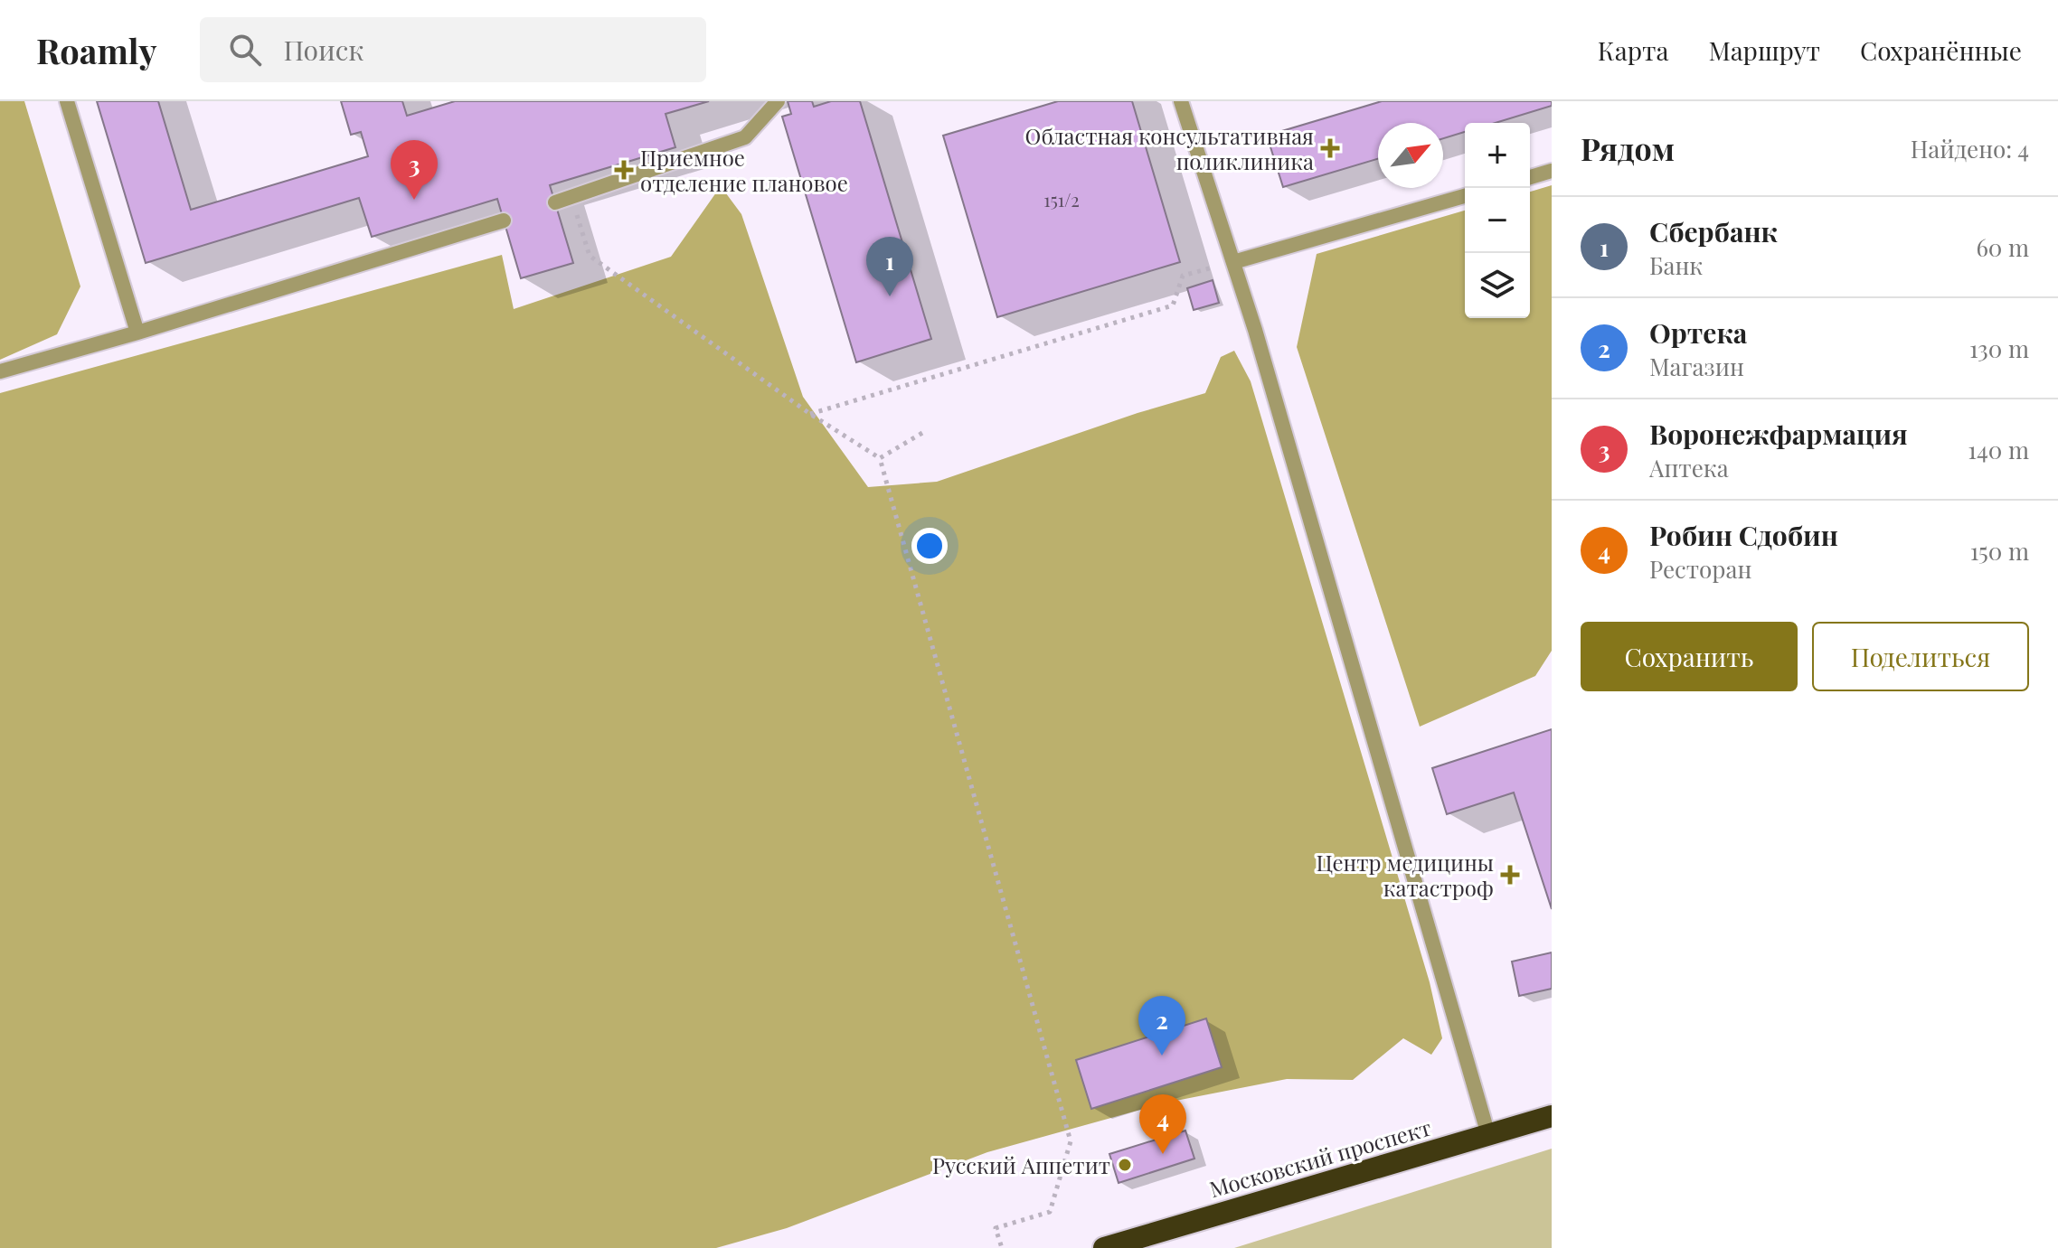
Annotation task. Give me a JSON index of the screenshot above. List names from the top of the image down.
{
  "streets": {
    "highway": ["Московский проспект"]
  },
  "places": {
    "health": ["Областная консультативная поликлиника", "Приемное отделение плановое", "Центр медицины катастроф"],
    "other": ["Русский Аппетит"]
  },
  "house_numbers": ["151/2"],
  "north": "top right",
  "page": {
    "header": "Roamly",
    "search": "Поиск",
    "nav": ["Карта", "Маршрут", "Сохранённые"],
    "heading": ["Рядом", "Найдено: 4"],
    "map_buttons": ["+", "−"],
    "pins": [
      "3",
      "1",
      "2",
      "4"
    ],
    "list": [
      {
        "mark": "1",
        "name": "Сбербанк",
        "note": "Банк",
        "value": "60 m"
      },
      {
        "mark": "2",
        "name": "Ортека",
        "note": "Магазин",
        "value": "130 m"
      },
      {
        "mark": "3",
        "name": "Воронежфармация",
        "note": "Аптека",
        "value": "140 m"
      },
      {
        "mark": "4",
        "name": "Робин Сдобин",
        "note": "Ресторан",
        "value": "150 m"
      }
    ],
    "buttons": ["Сохранить", "Поделиться"]
  }
}
